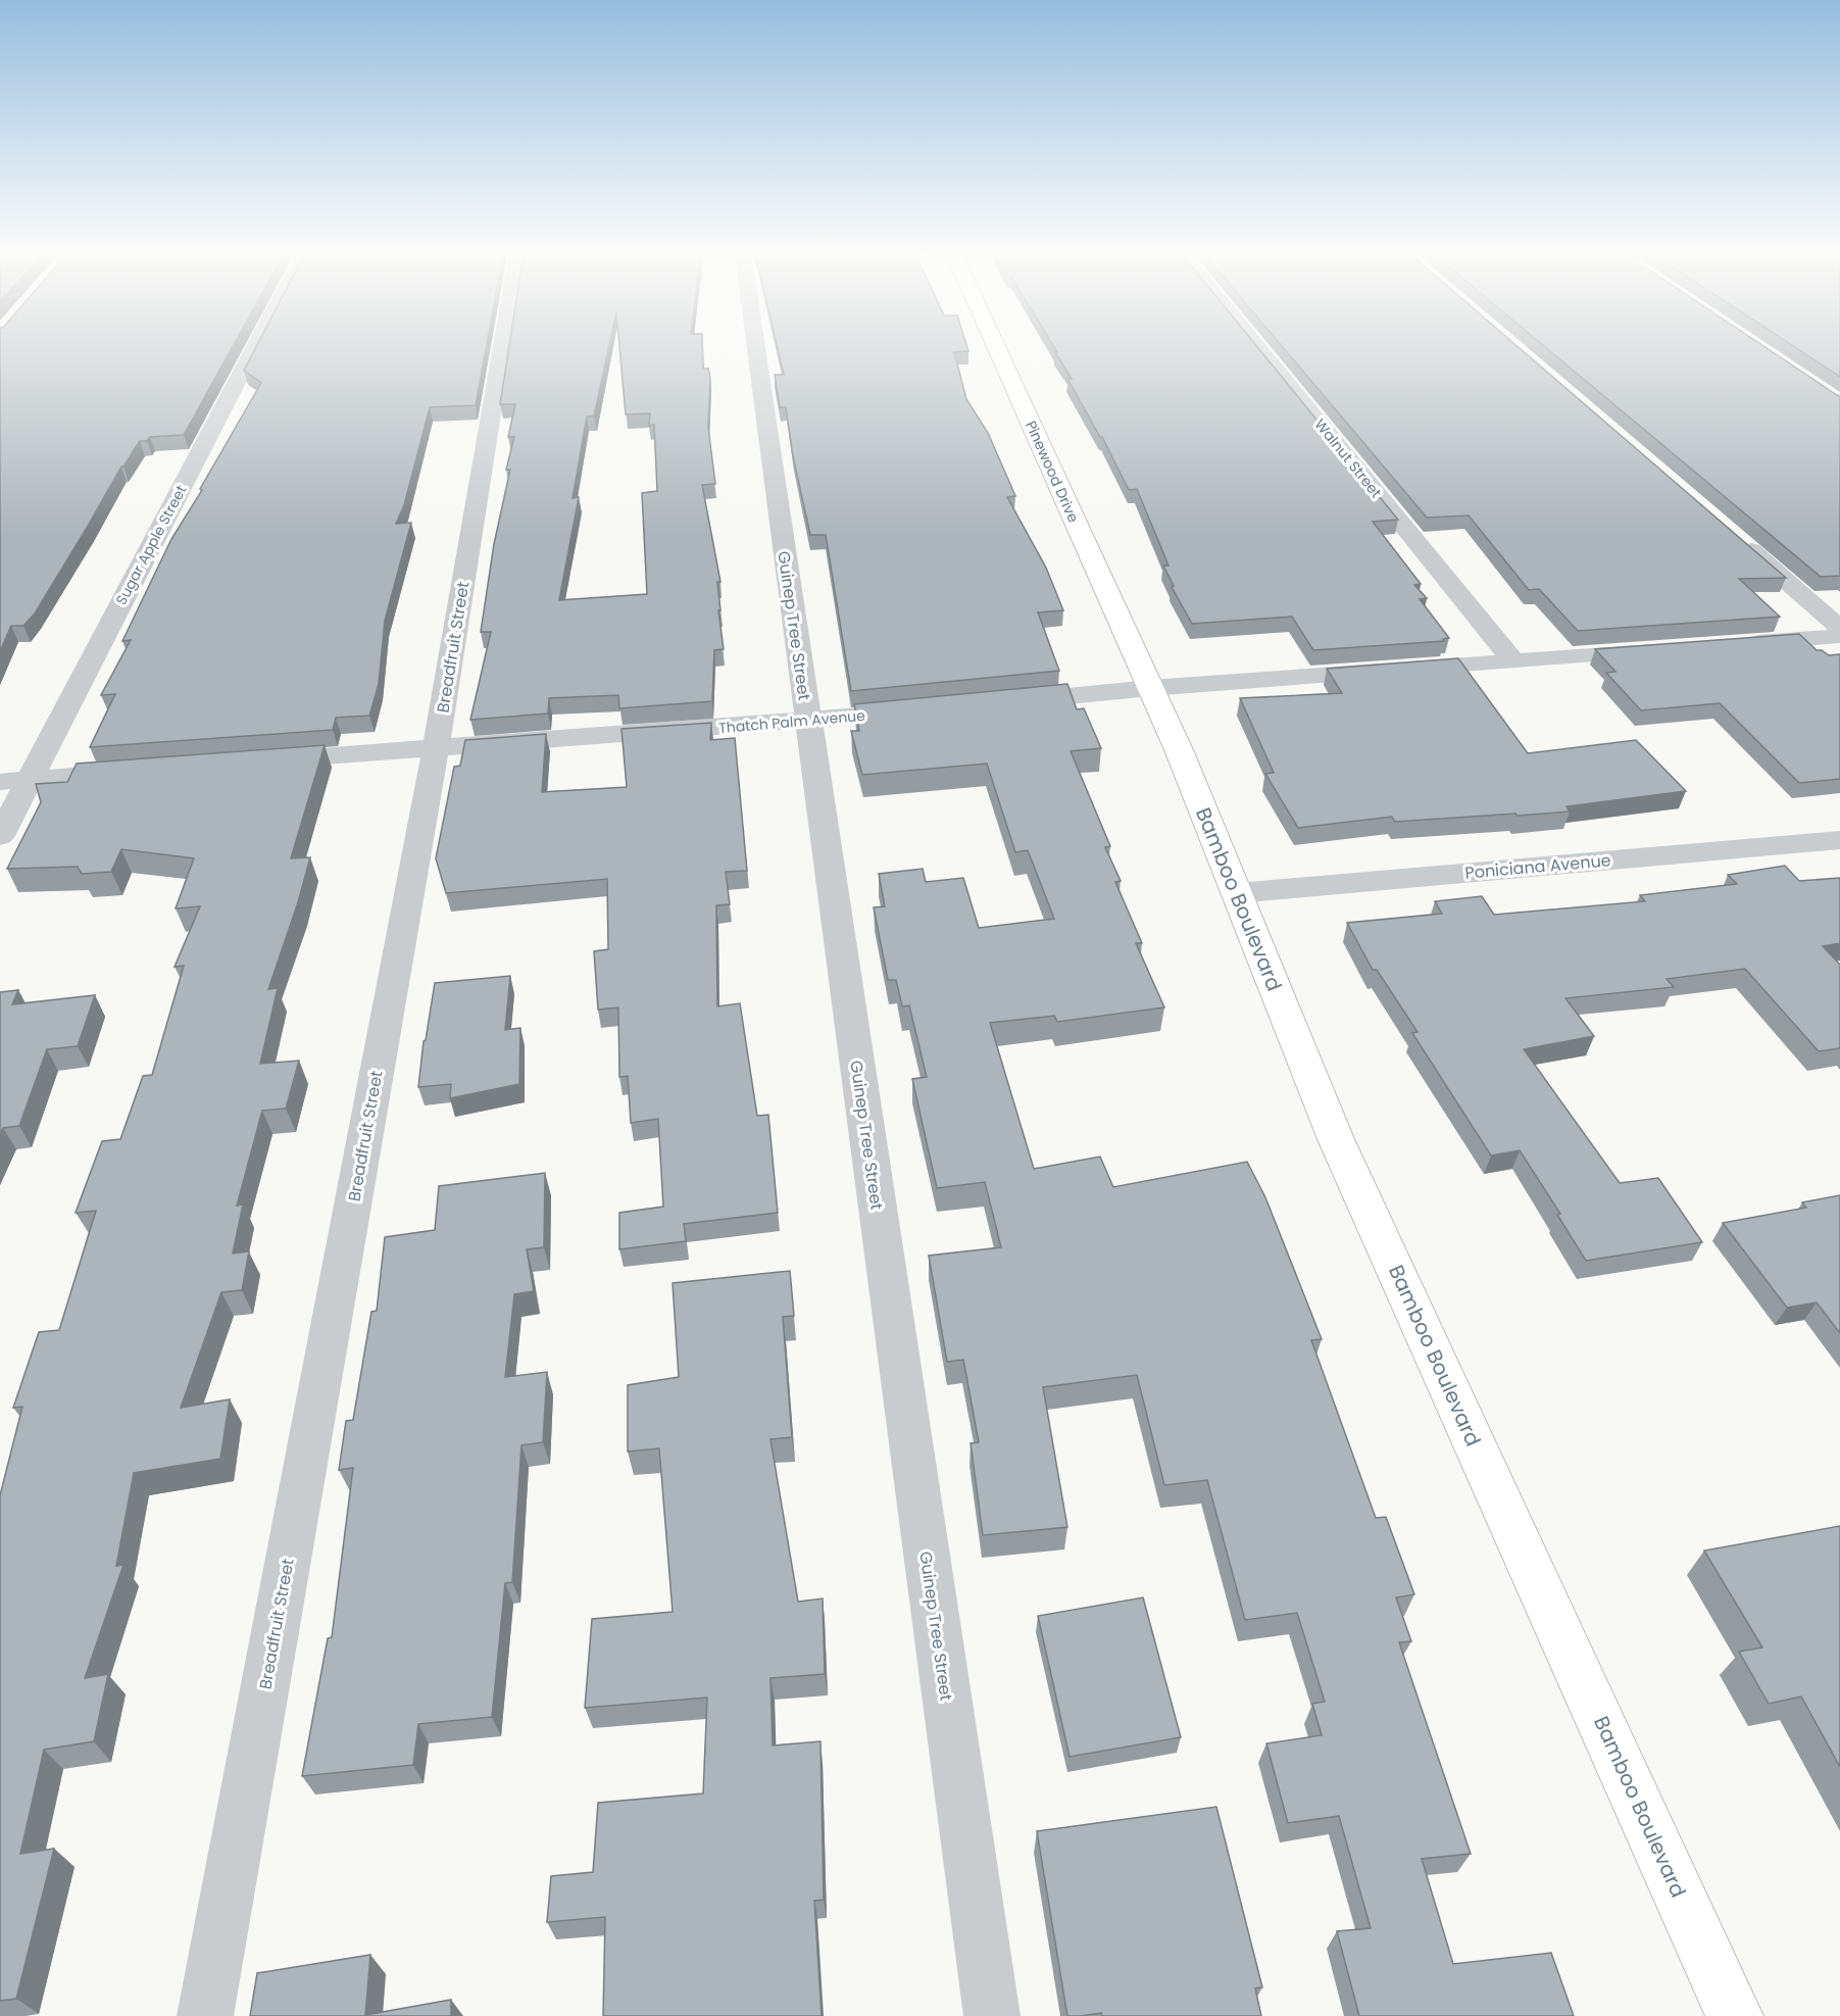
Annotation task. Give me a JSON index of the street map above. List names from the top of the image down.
{
  "streets": {
    "main road": ["Pinewood Drive", "Bamboo Boulevard"],
    "street": [
      "Walnut Street",
      "Sugar Apple Street",
      "Guinep Tree Street",
      "Breadfruit Street",
      "Thatch Palm Avenue",
      "Poniciana Avenue"
    ]
  },
  "crossings": [
    ["Pinewood Drive", "Bamboo Boulevard"],
    ["Guinep Tree Street", "Thatch Palm Avenue"],
    ["Breadfruit Street", "Thatch Palm Avenue"],
    ["Poniciana Avenue", "Bamboo Boulevard"]
  ]
}
